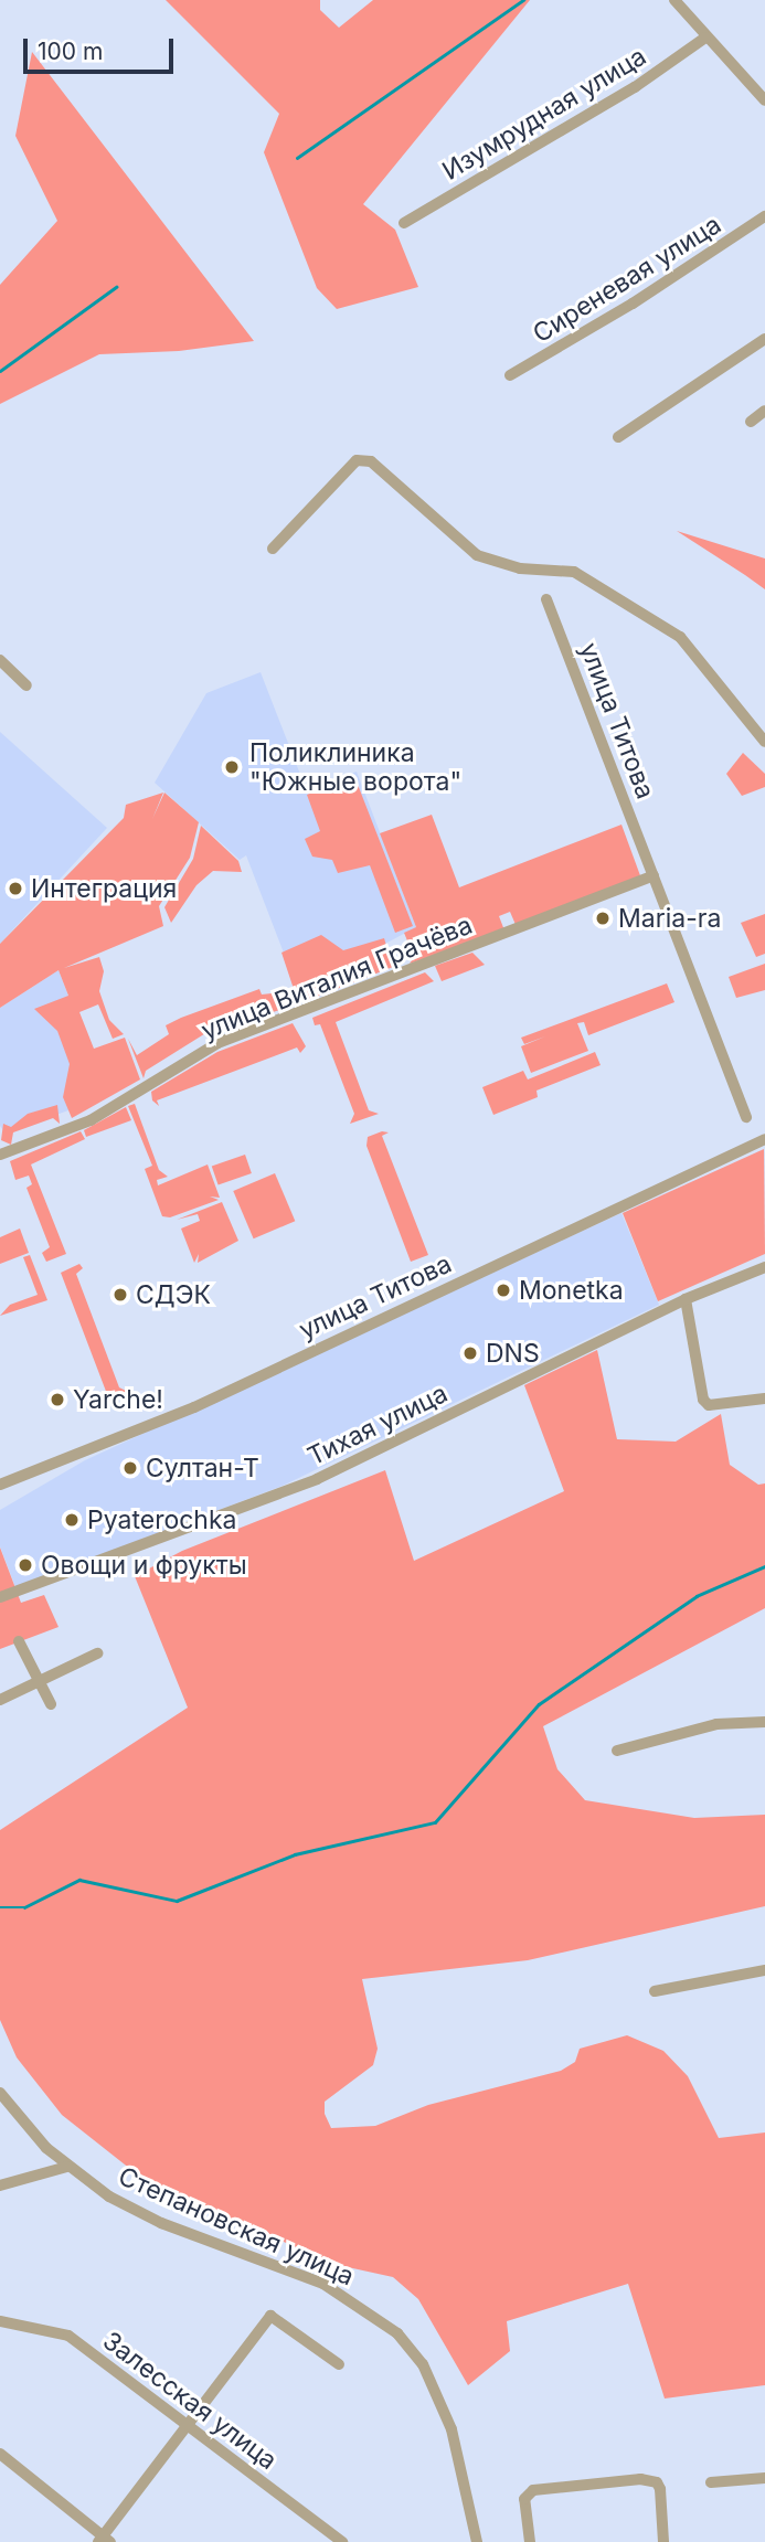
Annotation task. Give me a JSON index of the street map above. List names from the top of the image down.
{
  "streets": {
    "street": [
      "Изумрудная улица",
      "Сиреневая улица",
      "улица Титова",
      "улица Виталия Грачёва",
      "Тихая улица",
      "Степановская улица",
      "Залесская улица"
    ]
  },
  "crossings": [
    ["улица Титова", "улица Виталия Грачёва"]
  ],
  "places": [
    "Поликлиника \"Южные ворота\"",
    "Интеграция",
    "Maria-ra",
    "Monetka",
    "СДЭК",
    "DNS",
    "Yarche!",
    "Султан-Т",
    "Pyaterochka",
    "Овощи и фрукты"
  ],
  "scale_bar": "100 m"
}
